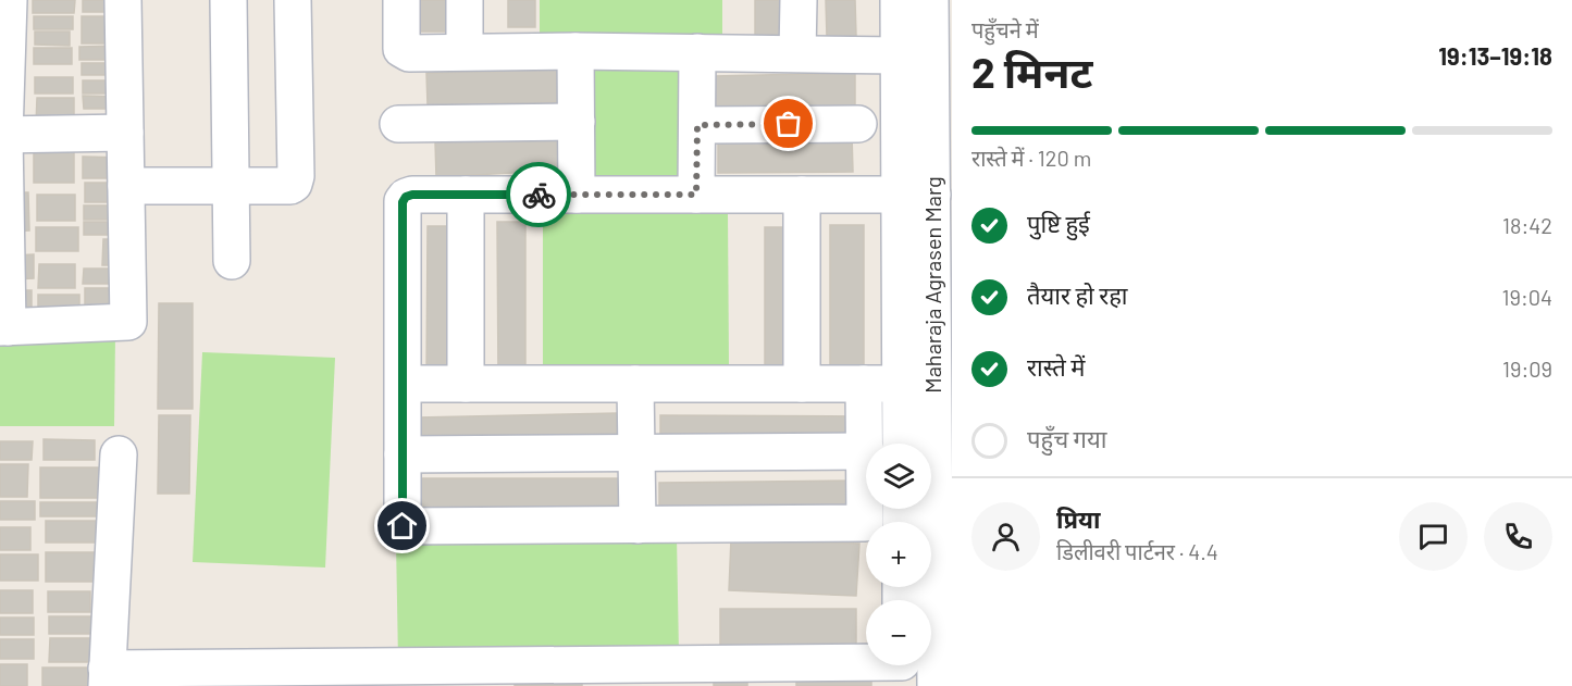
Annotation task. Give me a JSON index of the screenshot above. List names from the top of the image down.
{
  "streets": {
    "street": ["Maharaja Agrasen Marg"]
  },
  "page": {
    "heading": ["2 मिनट", "पहुँचने में", "19:13–19:18"],
    "panel": ["प्रिया", "डिलीवरी पार्टनर · 4.4"],
    "bar": "रास्ते में · 120 m",
    "list": [
      ["पुष्टि हुई", "18:42"],
      ["तैयार हो रहा", "19:04"],
      ["रास्ते में", "19:09"],
      "पहुँच गया"
    ],
    "map_buttons": ["+", "−"]
  }
}
